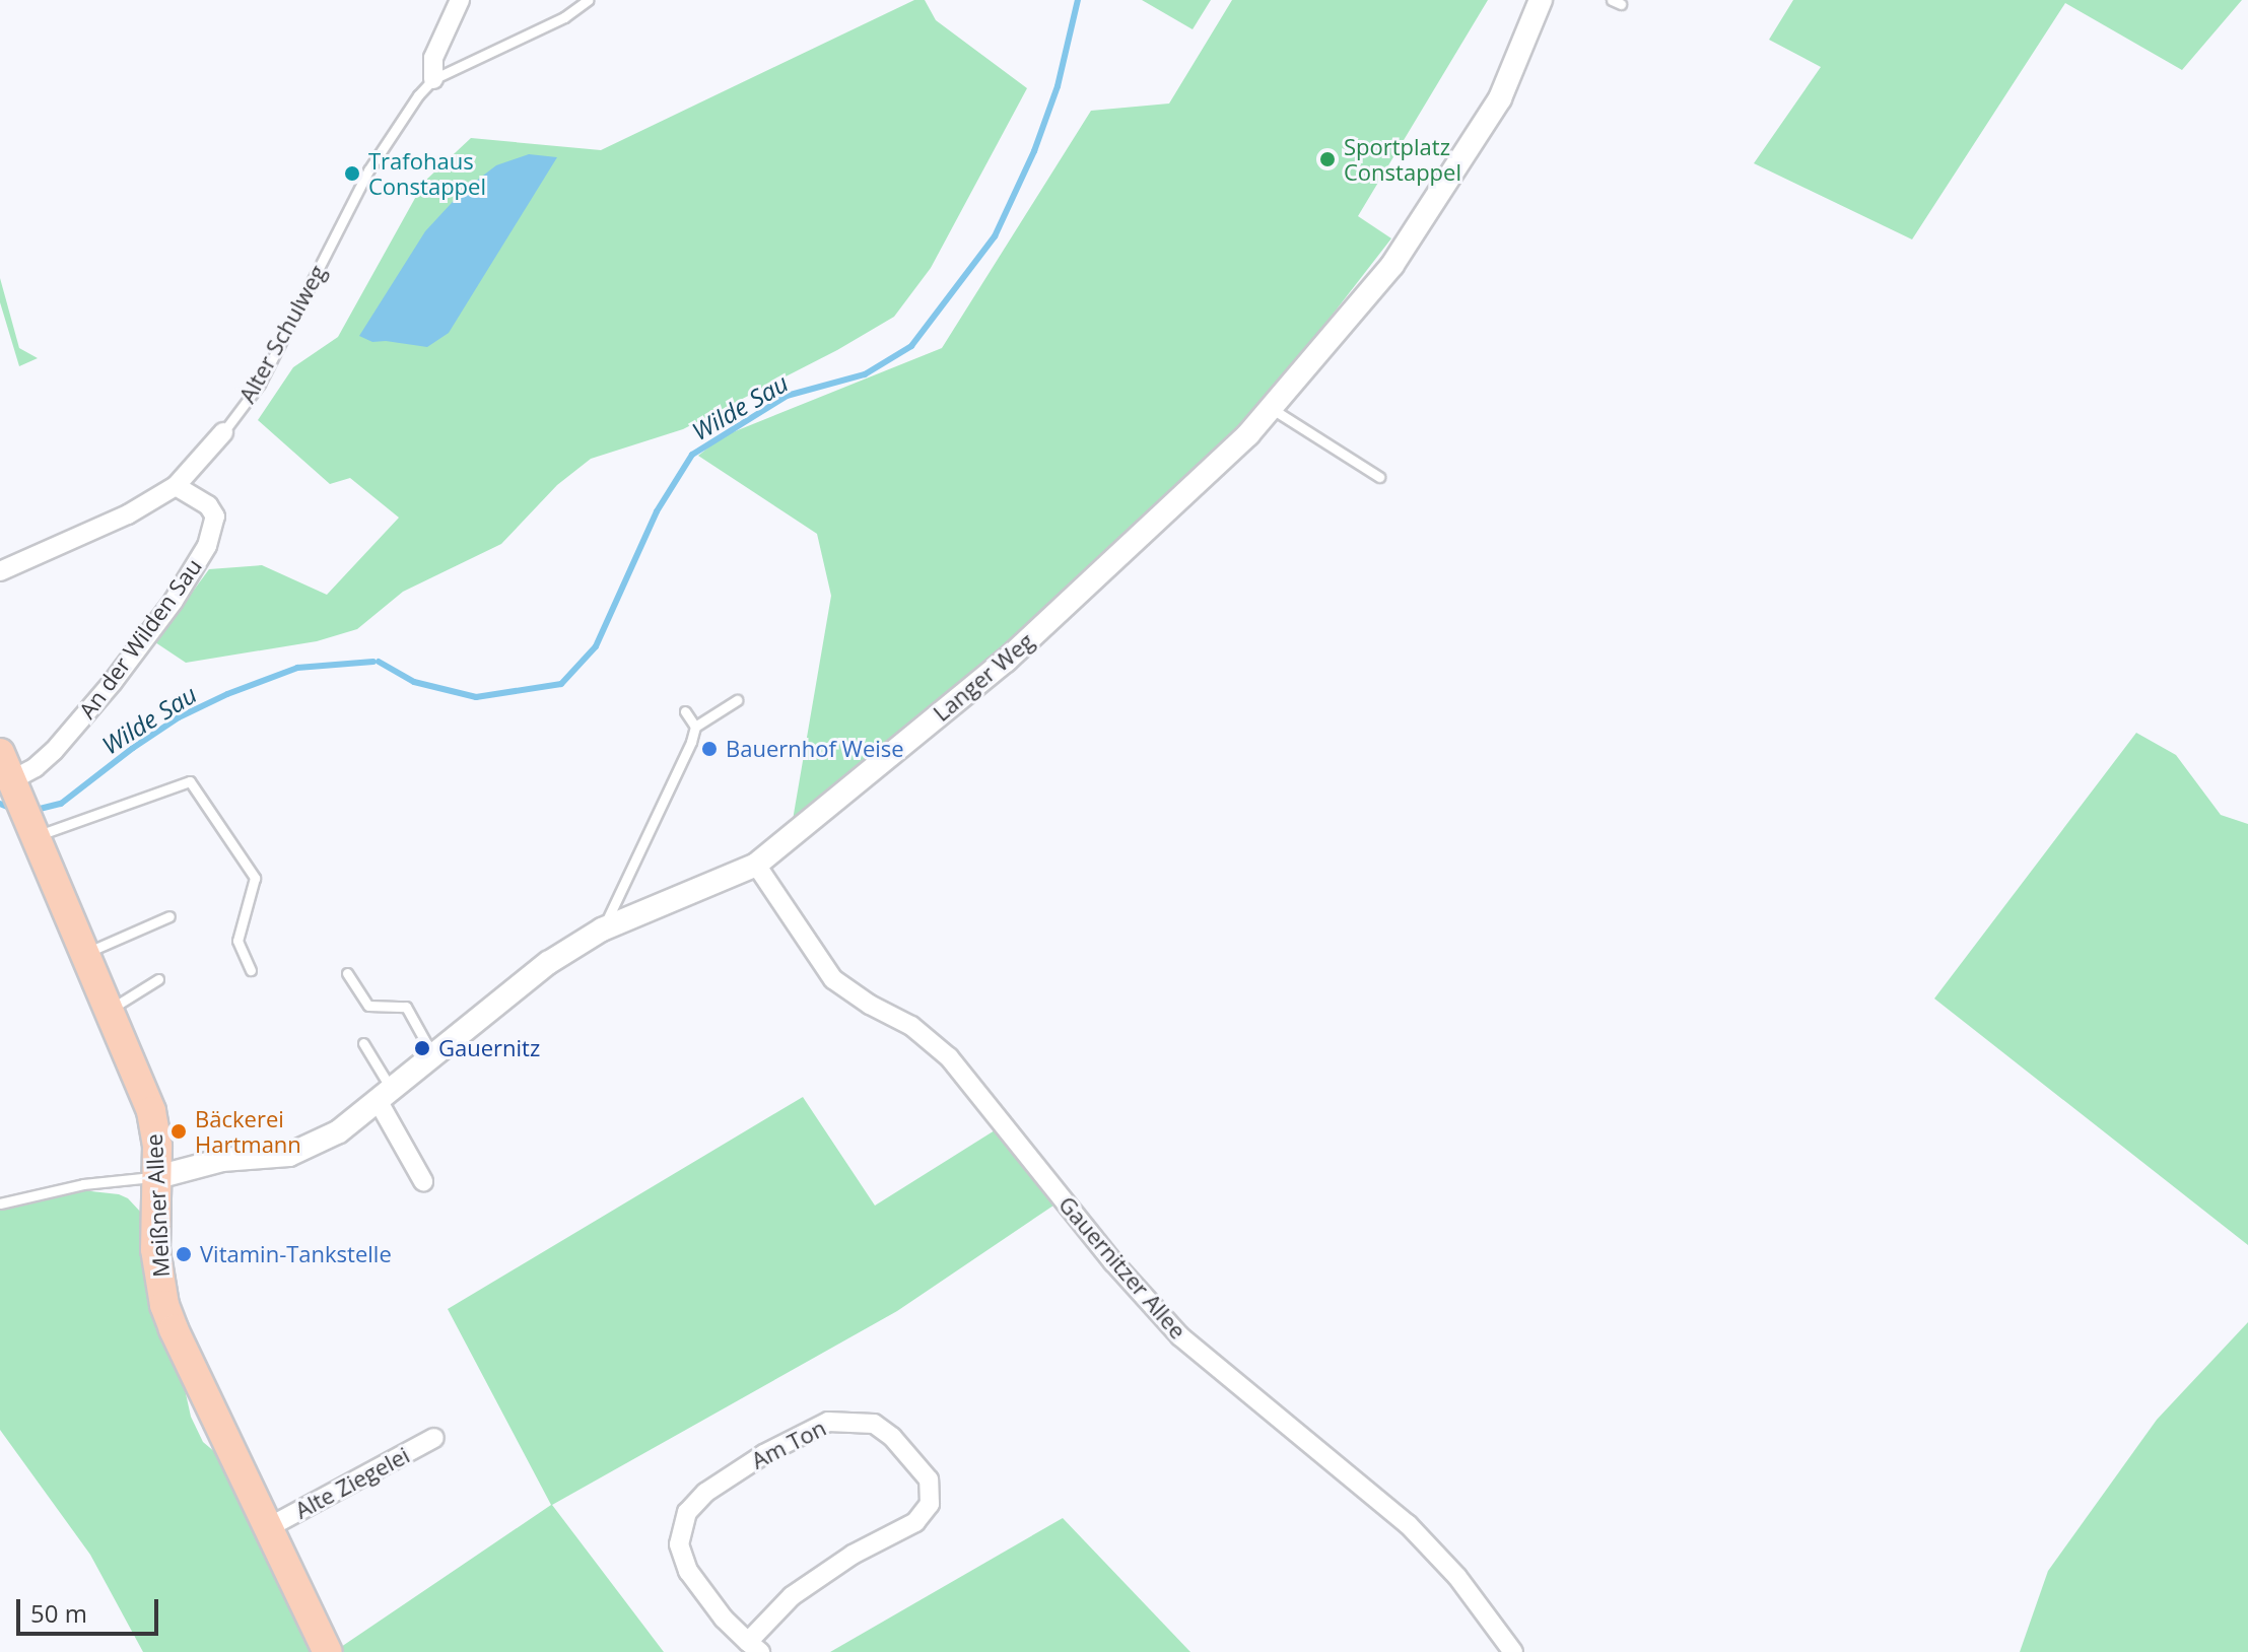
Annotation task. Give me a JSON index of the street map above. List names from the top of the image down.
{
  "streets": {
    "main road": ["Meißner Allee"],
    "street": [
      "Alter Schulweg",
      "An der Wilden Sau",
      "Langer Weg",
      "Gauernitzer Allee",
      "Am Ton",
      "Alte Ziegelei"
    ]
  },
  "crossings": [
    ["Alter Schulweg", "An der Wilden Sau"],
    ["An der Wilden Sau", "Meißner Allee"],
    ["Langer Weg", "Meißner Allee"],
    ["Langer Weg", "Gauernitzer Allee"],
    ["Meißner Allee", "Alte Ziegelei"]
  ],
  "water": ["Wilde Sau"],
  "places": [
    "Sportplatz Constappel",
    "Trafohaus Constappel",
    "Bauernhof Weise",
    "Gauernitz",
    "Bäckerei Hartmann",
    "Vitamin-Tankstelle"
  ],
  "scale_bar": "50 m"
}
